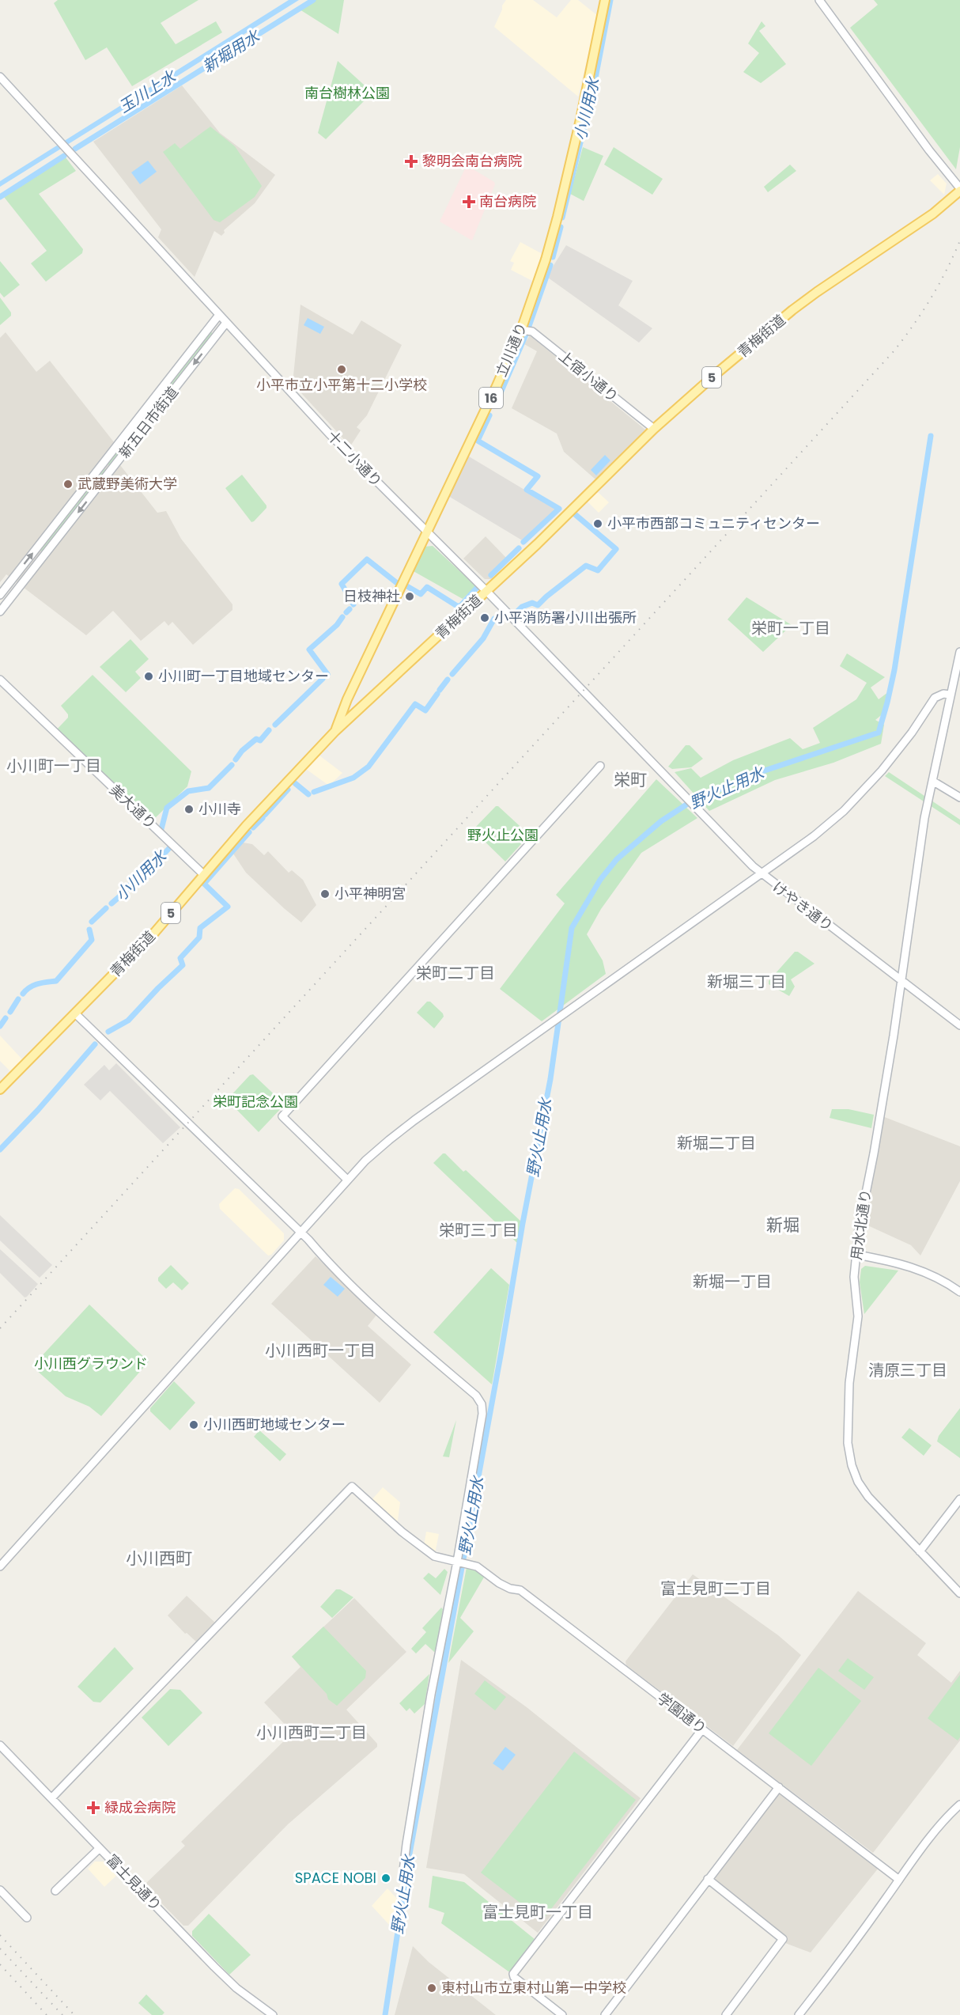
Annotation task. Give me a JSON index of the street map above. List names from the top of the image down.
{
  "streets": {
    "main road": [
      "青梅街道",
      "立川通り",
      "5",
      "16"
    ],
    "street": [
      "上宿小通り",
      "新五日市街道",
      "十二小通り",
      "美大通り",
      "けやき通り",
      "用水北通り",
      "学園通り",
      "富士見通り"
    ]
  },
  "crossings": [
    ["青梅街道", "立川通り"],
    ["青梅街道", "上宿小通り"],
    ["青梅街道", "十二小通り"],
    ["青梅街道", "美大通り"],
    ["青梅街道", "けやき通り"],
    ["立川通り", "上宿小通り"],
    ["立川通り", "十二小通り"],
    ["新五日市街道", "十二小通り"],
    ["十二小通り", "けやき通り"],
    ["けやき通り", "用水北通り"],
    ["学園通り", "富士見通り"]
  ],
  "districts": [
    "栄町一丁目",
    "小川町一丁目",
    "栄町",
    "栄町二丁目",
    "新堀三丁目",
    "新堀二丁目",
    "新堀",
    "栄町三丁目",
    "新堀一丁目",
    "小川西町一丁目",
    "清原三丁目",
    "小川西町",
    "富士見町二丁目",
    "小川西町二丁目",
    "富士見町一丁目"
  ],
  "water": [
    "新堀用水",
    "玉川上水",
    "小川用水",
    "野火止用水"
  ],
  "parks": [
    "南台樹林公園",
    "野火止公園",
    "栄町記念公園",
    "小川西グラウンド"
  ],
  "places": {
    "health": ["黎明会南台病院", "南台病院", "緑成会病院"],
    "other": [
      "小平市立小平第十二小学校",
      "武蔵野美術大学",
      "小平市西部コミュニティセンター",
      "日枝神社",
      "小平消防署小川出張所",
      "小川町一丁目地域センター",
      "小川寺",
      "小平神明宮",
      "小川西町地域センター",
      "SPACE NOBI",
      "東村山市立東村山第一中学校"
    ]
  }
}
